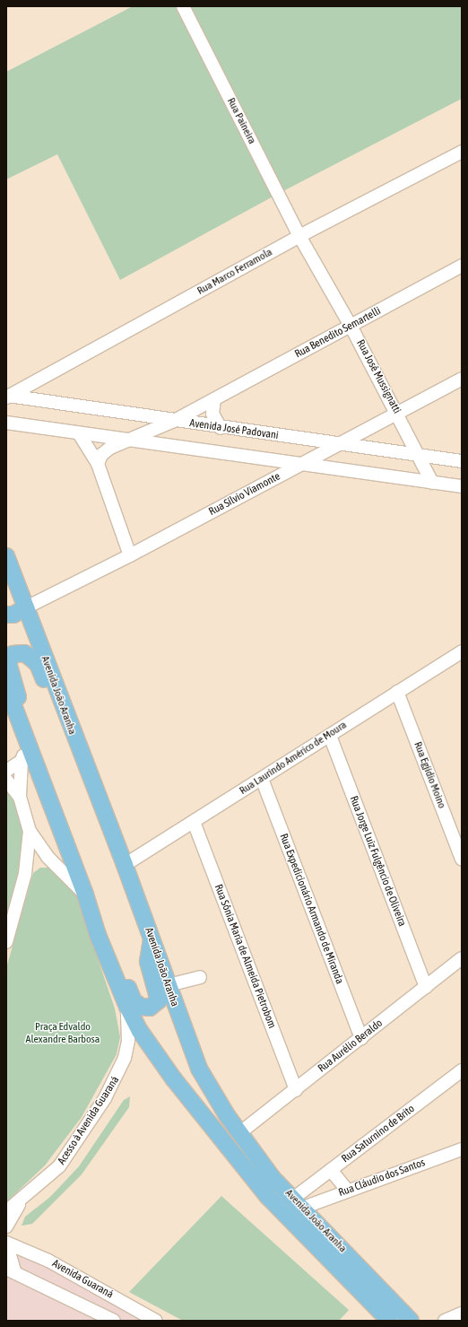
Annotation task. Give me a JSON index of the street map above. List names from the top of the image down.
{
  "streets": {
    "main road": ["Avenida João Aranha"],
    "street": [
      "Rua Paineira",
      "Rua Marco Ferramola",
      "Rua Benedito Semartelli",
      "Rua José Mussignatti",
      "Avenida José Padovani",
      "Rua Sílvio Viamonte",
      "Rua Laurindo Américo de Moura",
      "Rua Egjídio Moino",
      "Rua Jorge Luiz Fulgêncio de Oliveira",
      "Rua Expedicionário Armando de Miranda",
      "Rua Sônia Maria de Almeida Pietrobom",
      "Rua Aurélio Beraldo",
      "Acesso à Avenida Guaraná",
      "Rua Saturnino de Brito",
      "Rua Cláudio dos Santos",
      "Avenida Guaraná"
    ]
  },
  "crossings": [
    ["Rua Paineira", "Rua Marco Ferramola"],
    ["Rua Paineira", "Rua José Mussignatti"],
    ["Rua Marco Ferramola", "Rua José Mussignatti"],
    ["Rua Marco Ferramola", "Avenida José Padovani"],
    ["Rua Benedito Semartelli", "Rua José Mussignatti"],
    ["Rua Benedito Semartelli", "Avenida José Padovani"],
    ["Rua José Mussignatti", "Avenida José Padovani"],
    ["Rua José Mussignatti", "Rua Sílvio Viamonte"],
    ["Avenida José Padovani", "Rua Sílvio Viamonte"],
    ["Rua Sílvio Viamonte", "Avenida João Aranha"],
    ["Avenida João Aranha", "Rua Laurindo Américo de Moura"],
    ["Avenida João Aranha", "Rua Aurélio Beraldo"],
    ["Avenida João Aranha", "Acesso à Avenida Guaraná"],
    ["Avenida João Aranha", "Rua Saturnino de Brito"],
    ["Avenida João Aranha", "Rua Cláudio dos Santos"],
    ["Rua Laurindo Américo de Moura", "Rua Egjídio Moino"],
    ["Rua Laurindo Américo de Moura", "Rua Jorge Luiz Fulgêncio de Oliveira"],
    ["Rua Laurindo Américo de Moura", "Rua Expedicionário Armando de Miranda"],
    ["Rua Laurindo Américo de Moura", "Rua Sônia Maria de Almeida Pietrobom"],
    ["Rua Jorge Luiz Fulgêncio de Oliveira", "Rua Aurélio Beraldo"],
    ["Rua Expedicionário Armando de Miranda", "Rua Aurélio Beraldo"],
    ["Rua Sônia Maria de Almeida Pietrobom", "Rua Aurélio Beraldo"],
    ["Rua Saturnino de Brito", "Rua Cláudio dos Santos"]
  ],
  "parks": ["Praça Edvaldo Alexandre Barbosa"]
}
